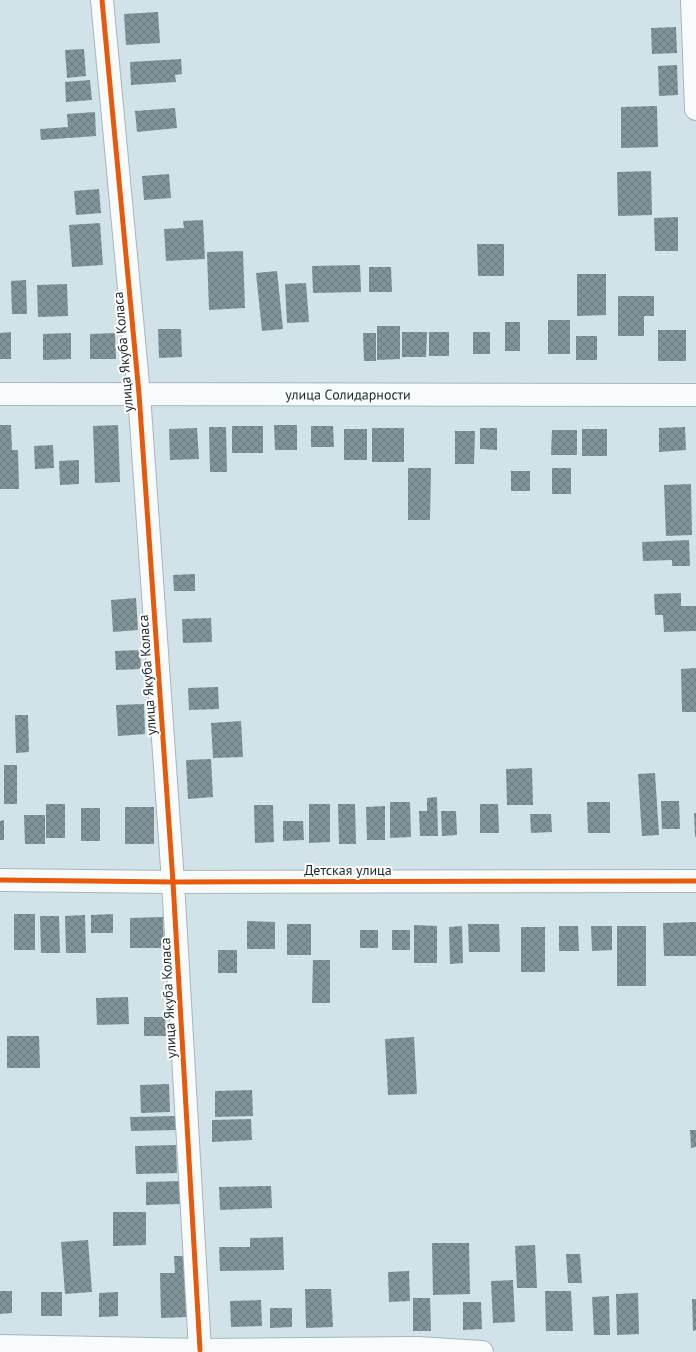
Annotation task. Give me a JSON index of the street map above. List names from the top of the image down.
{
  "streets": {
    "street": ["улица Якуба Коласа", "улица Солидарности", "Детская улица"]
  },
  "crossings": [
    ["улица Якуба Коласа", "улица Солидарности"],
    ["улица Якуба Коласа", "Детская улица"]
  ]
}
